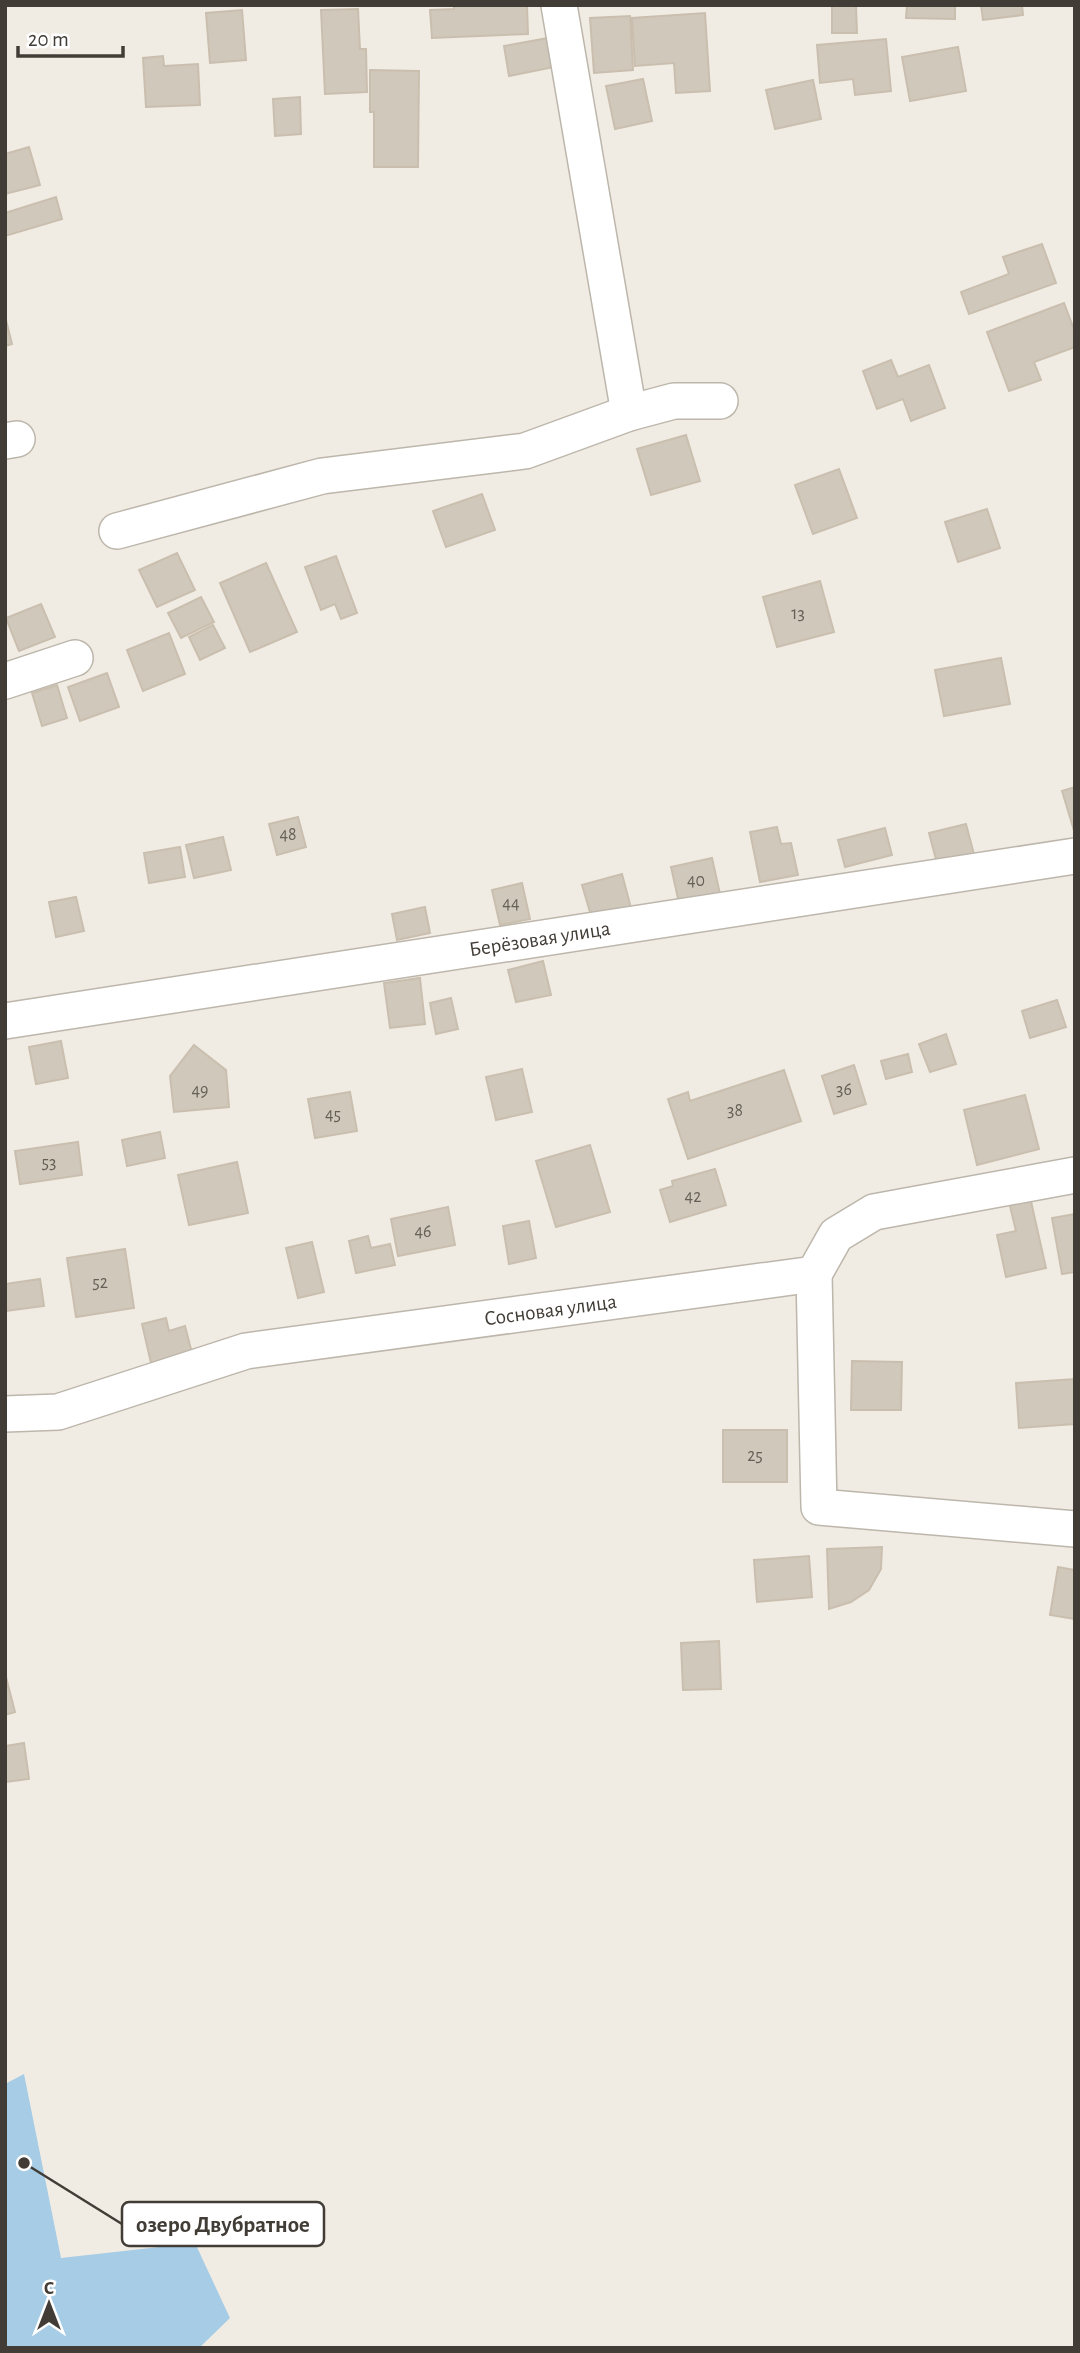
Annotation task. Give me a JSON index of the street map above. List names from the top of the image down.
{
  "streets": {
    "street": ["Берёзовая улица", "Сосновая улица"]
  },
  "places": ["озеро Двубратное"],
  "house_numbers": [
    "13",
    "48",
    "40",
    "44",
    "36",
    "49",
    "38",
    "45",
    "53",
    "42",
    "46",
    "52",
    "25"
  ],
  "scale_bar": "20 m",
  "north": "top"
}
